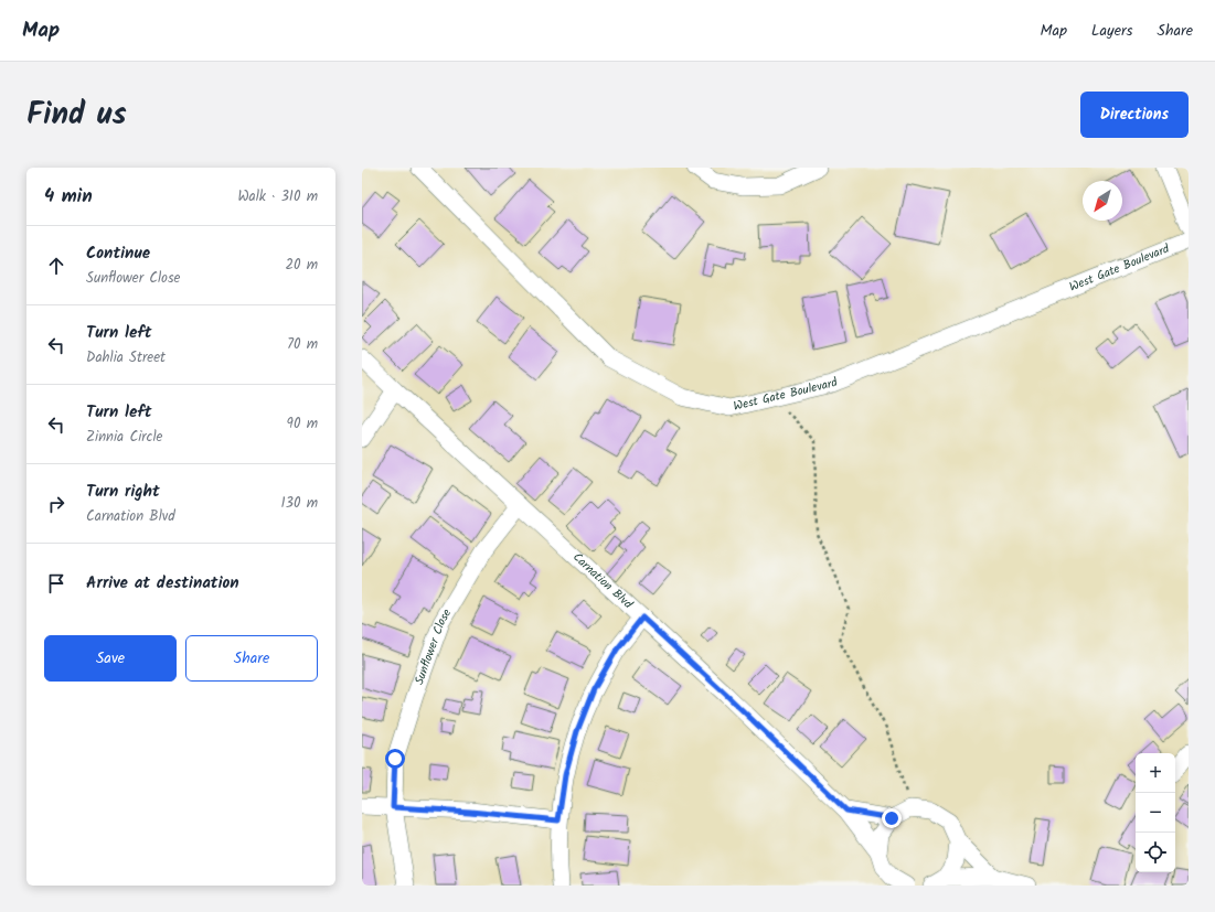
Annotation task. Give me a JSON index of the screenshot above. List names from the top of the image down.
{
  "streets": {
    "street": ["West Gate Boulevard", "Carnation Blvd", "Sunflower Close"]
  },
  "crossings": [
    ["Carnation Blvd", "Sunflower Close"]
  ],
  "north": "bottom left",
  "page": {
    "header": "Map",
    "nav": ["Map", "Layers", "Share"],
    "title": "Find us",
    "buttons": [
      "Directions",
      ["Save", "Share"]
    ],
    "heading": ["4 min", "Walk · 310 m"],
    "list": [
      ["Continue", "Sunflower Close", "20 m"],
      ["Turn left", "Dahlia Street", "70 m"],
      ["Turn left", "Zinnia Circle", "90 m"],
      ["Turn right", "Carnation Blvd", "130 m"],
      "Arrive at destination"
    ],
    "map_buttons": ["+", "−"]
  }
}
